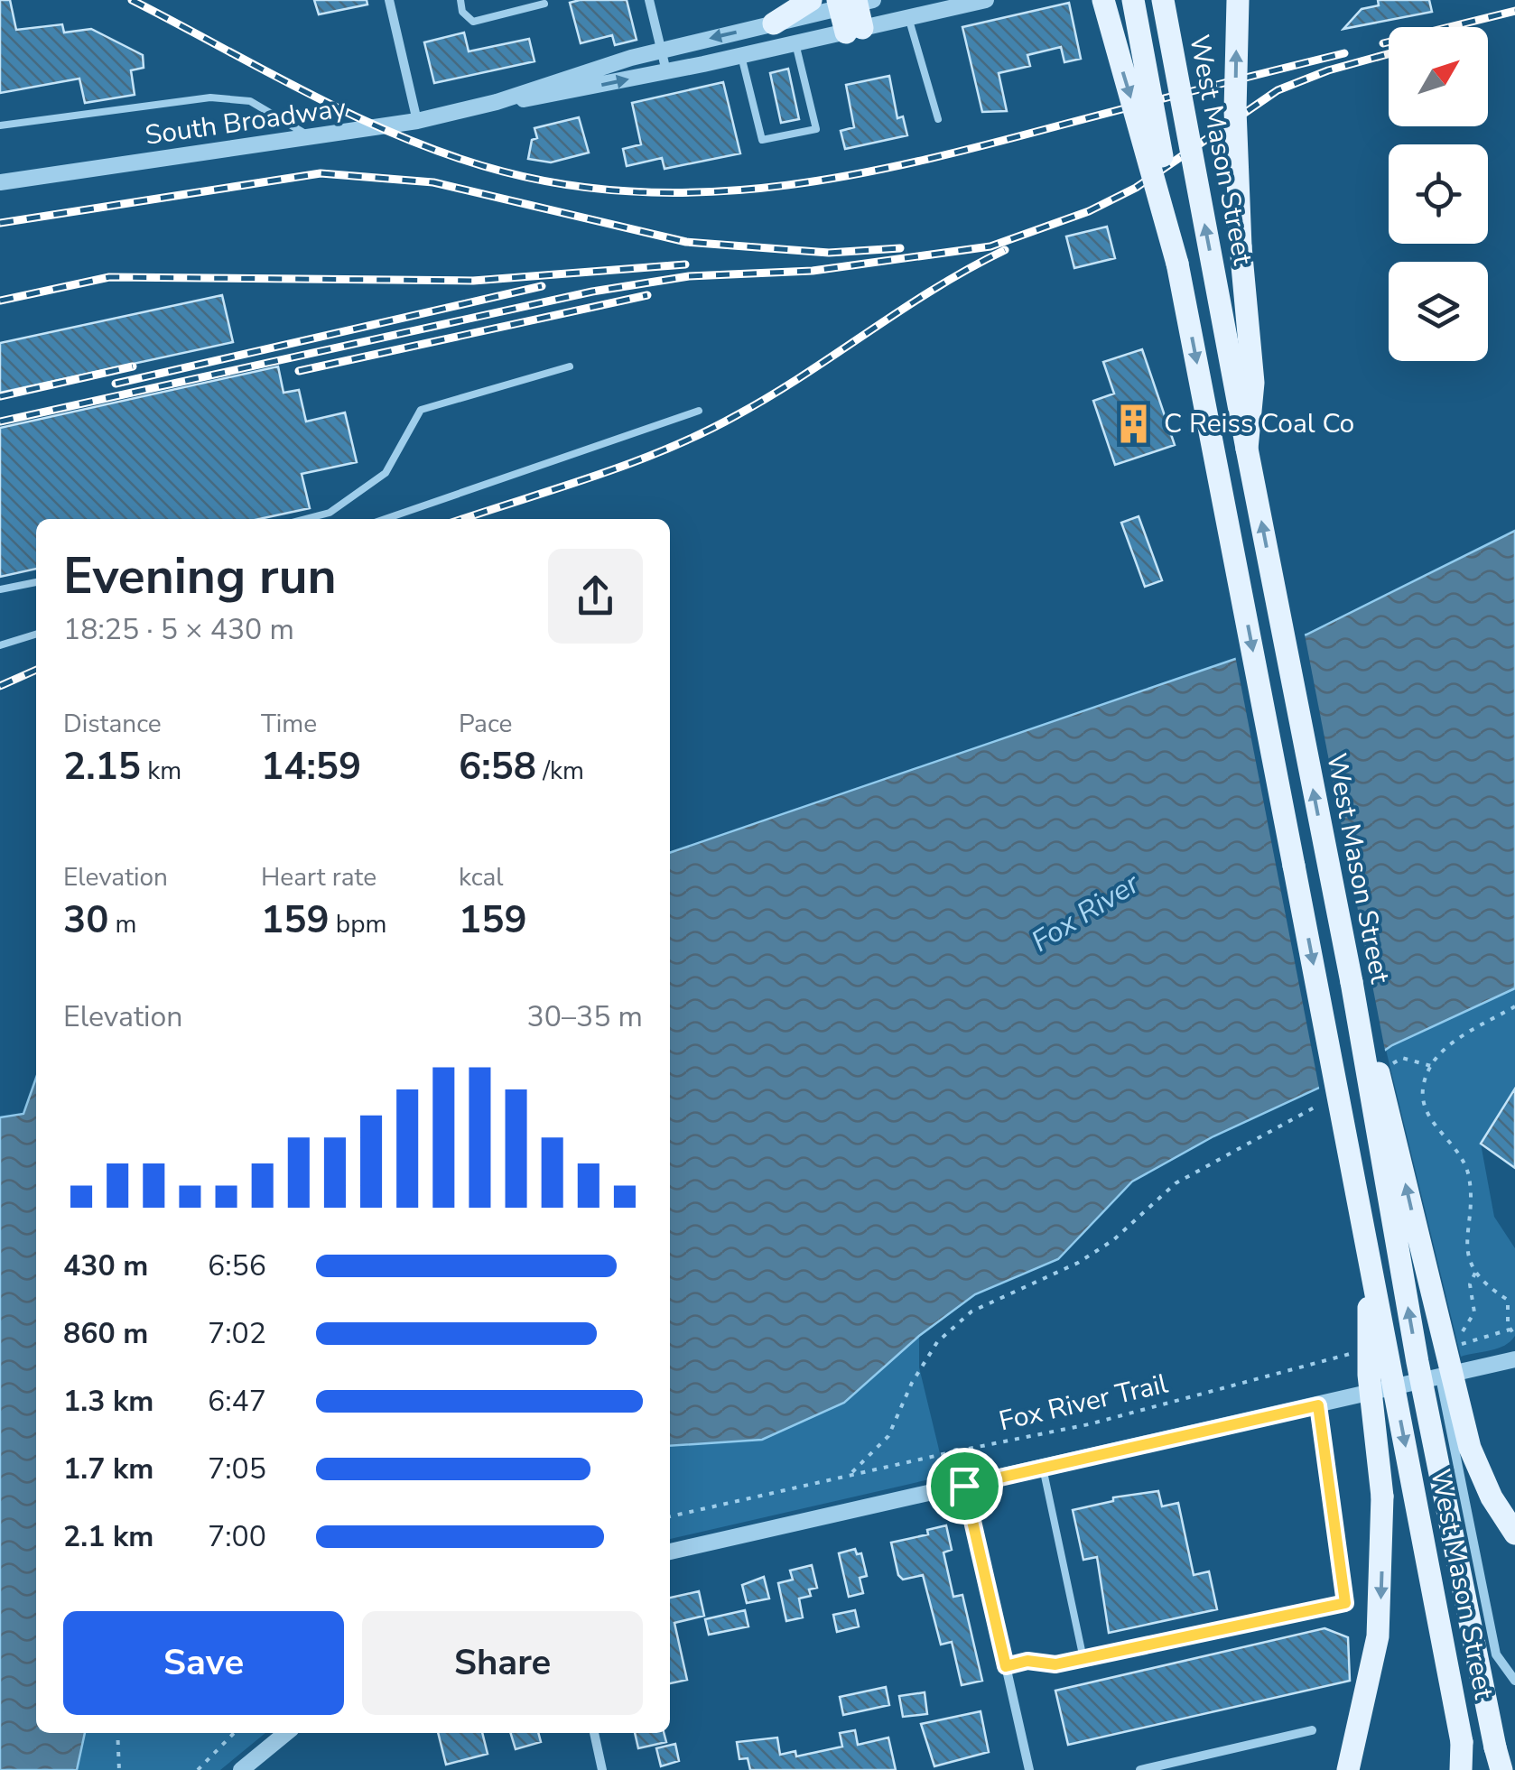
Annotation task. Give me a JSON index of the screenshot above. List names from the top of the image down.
{
  "streets": {
    "main road": ["West Mason Street"],
    "street": ["South Broadway"],
    "path": ["Fox River Trail"]
  },
  "water": ["Fox River"],
  "places": {
    "building": ["C Reiss Coal Co"]
  },
  "north": "top right",
  "page": {
    "heading": ["Evening run", "18:25 · 5 × 430 m"],
    "stats": [
      ["Distance", "2.15 km"],
      ["Time", "14:59"],
      ["Pace", "6:58 /km"],
      ["Elevation", "30 m"],
      ["Heart rate", "159 bpm"],
      ["kcal", "159"]
    ],
    "chart": ["Elevation", "30–35 m"],
    "list": [
      {
        "name": "430 m",
        "note": "6:56"
      },
      {
        "name": "860 m",
        "note": "7:02"
      },
      {
        "name": "1.3 km",
        "note": "6:47"
      },
      {
        "name": "1.7 km",
        "note": "7:05"
      },
      {
        "name": "2.1 km",
        "note": "7:00"
      }
    ],
    "buttons": ["Save", "Share"]
  }
}
